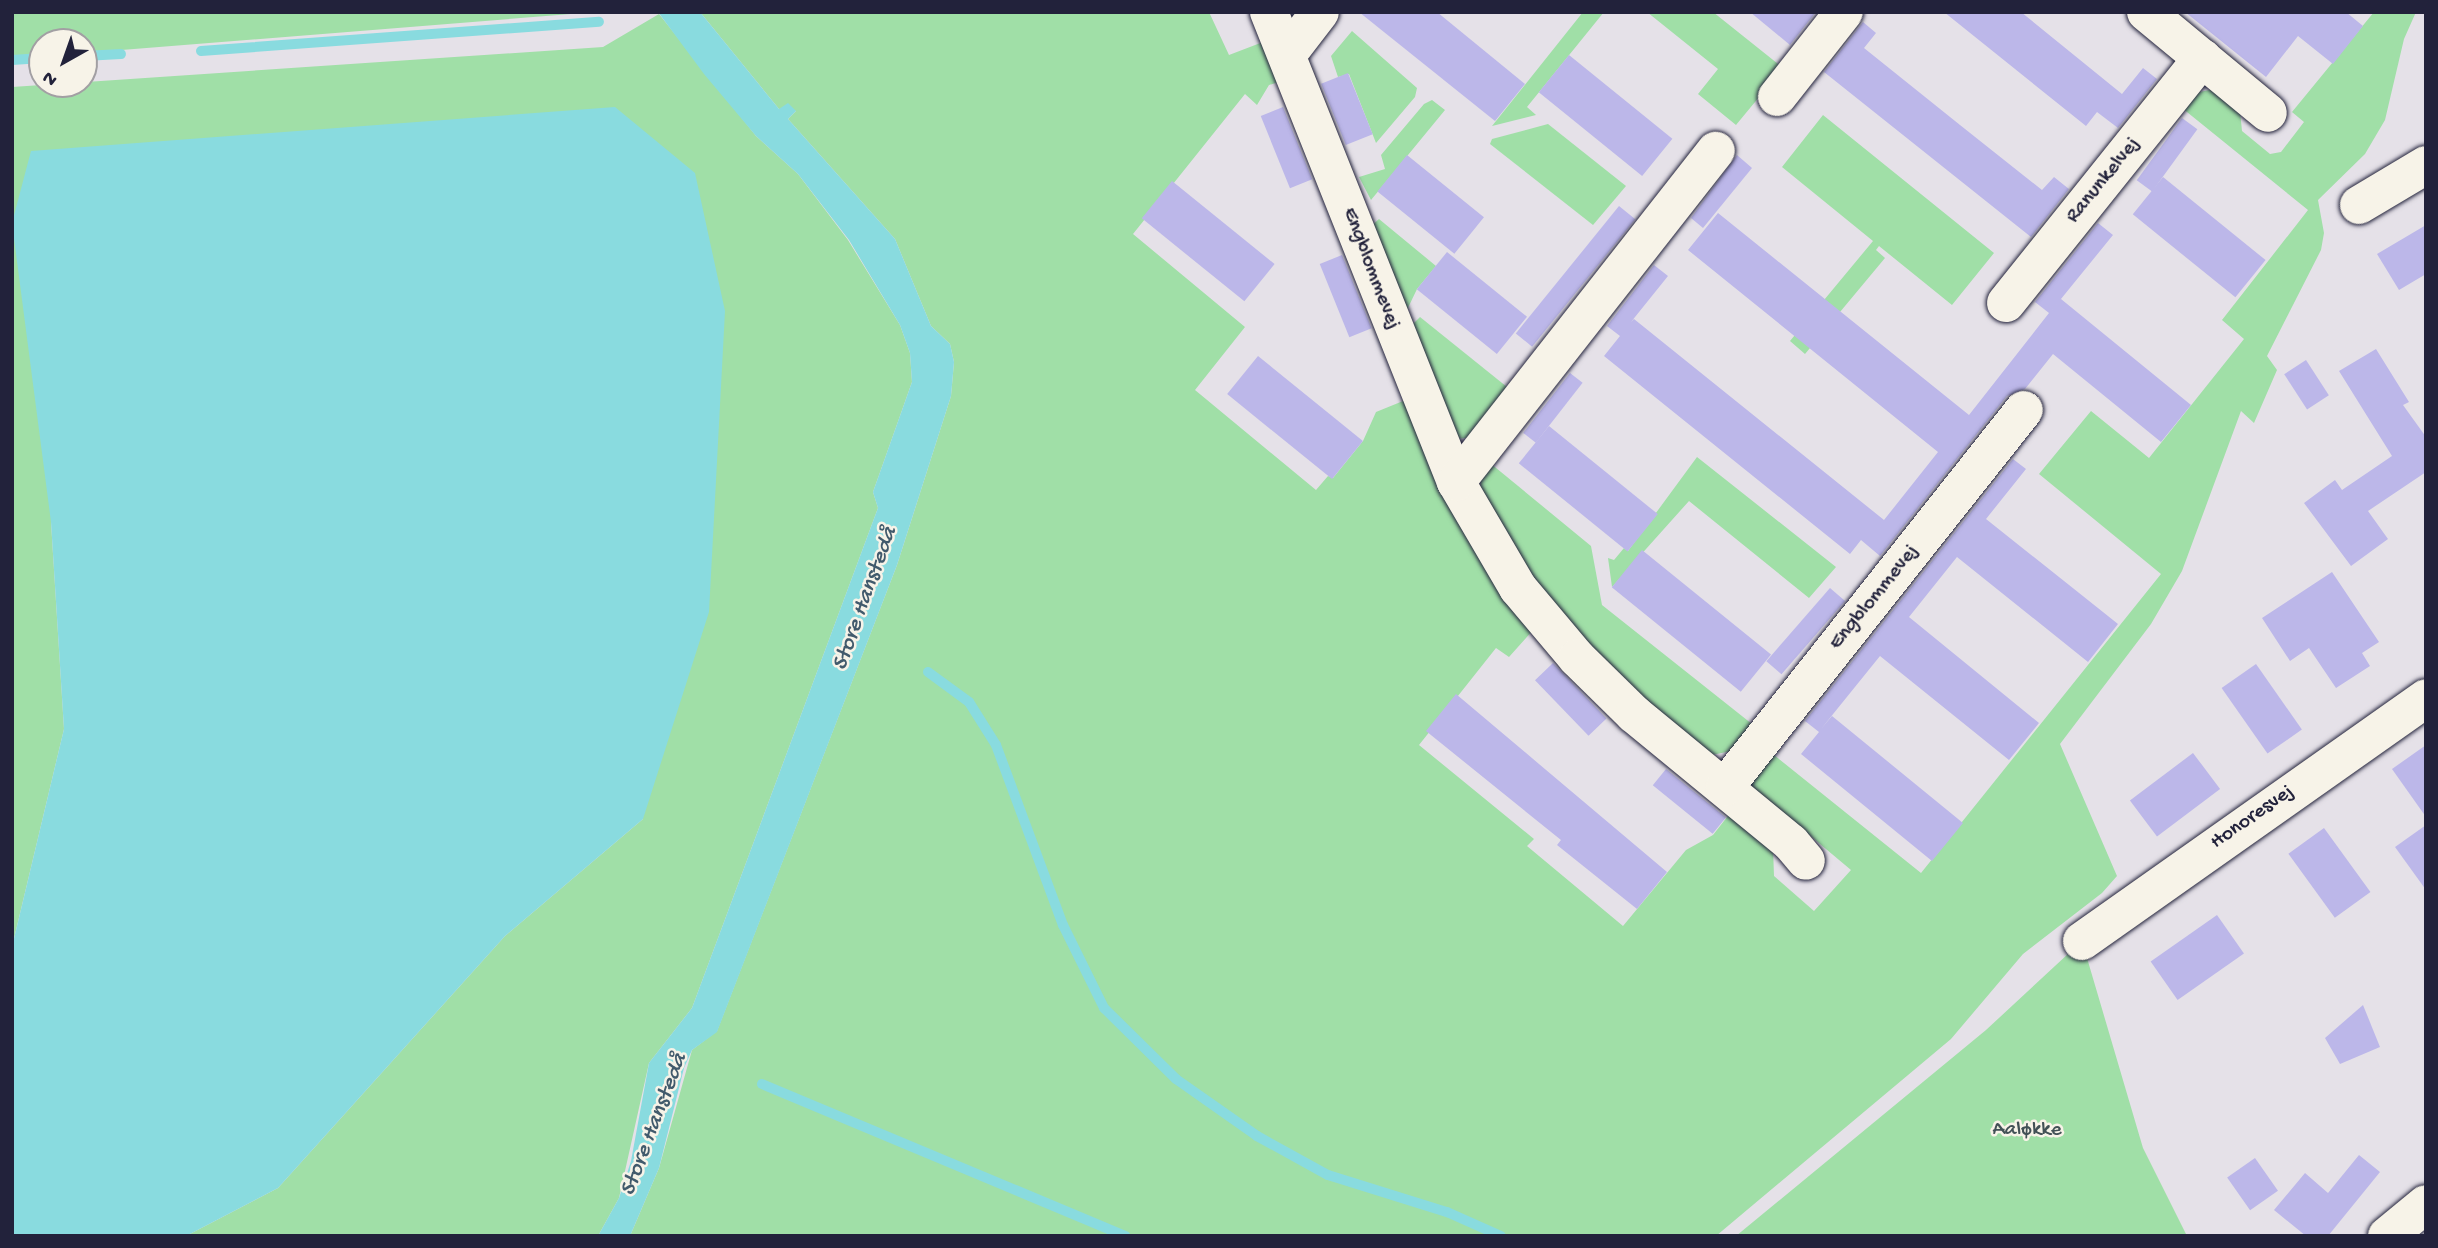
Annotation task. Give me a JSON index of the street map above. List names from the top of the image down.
{
  "streets": {
    "street": ["Ranunkelvej", "Engblommevej", "Honoresvej"]
  },
  "water": ["Store Hanstedå"],
  "parks": ["Aaløkke"],
  "north": "bottom left"
}
